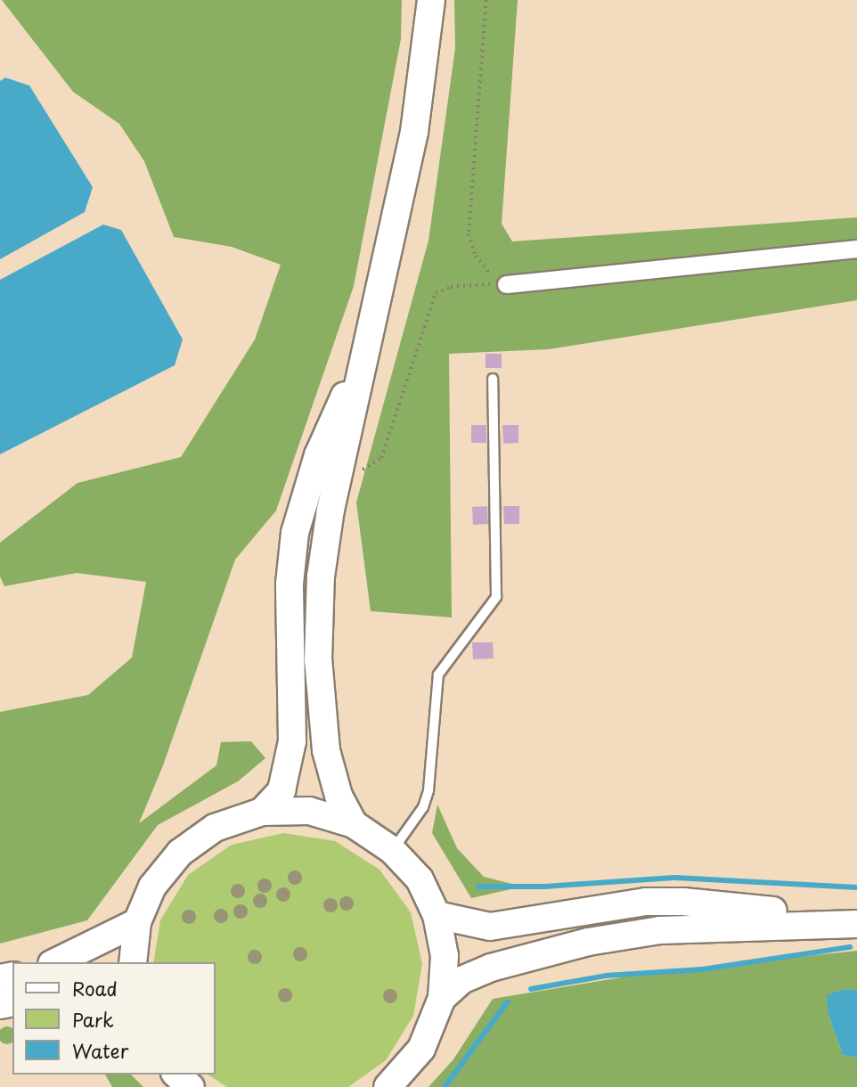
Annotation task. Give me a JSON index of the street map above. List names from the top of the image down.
{
  "legend": ["Road", "Park", "Water"]
}
